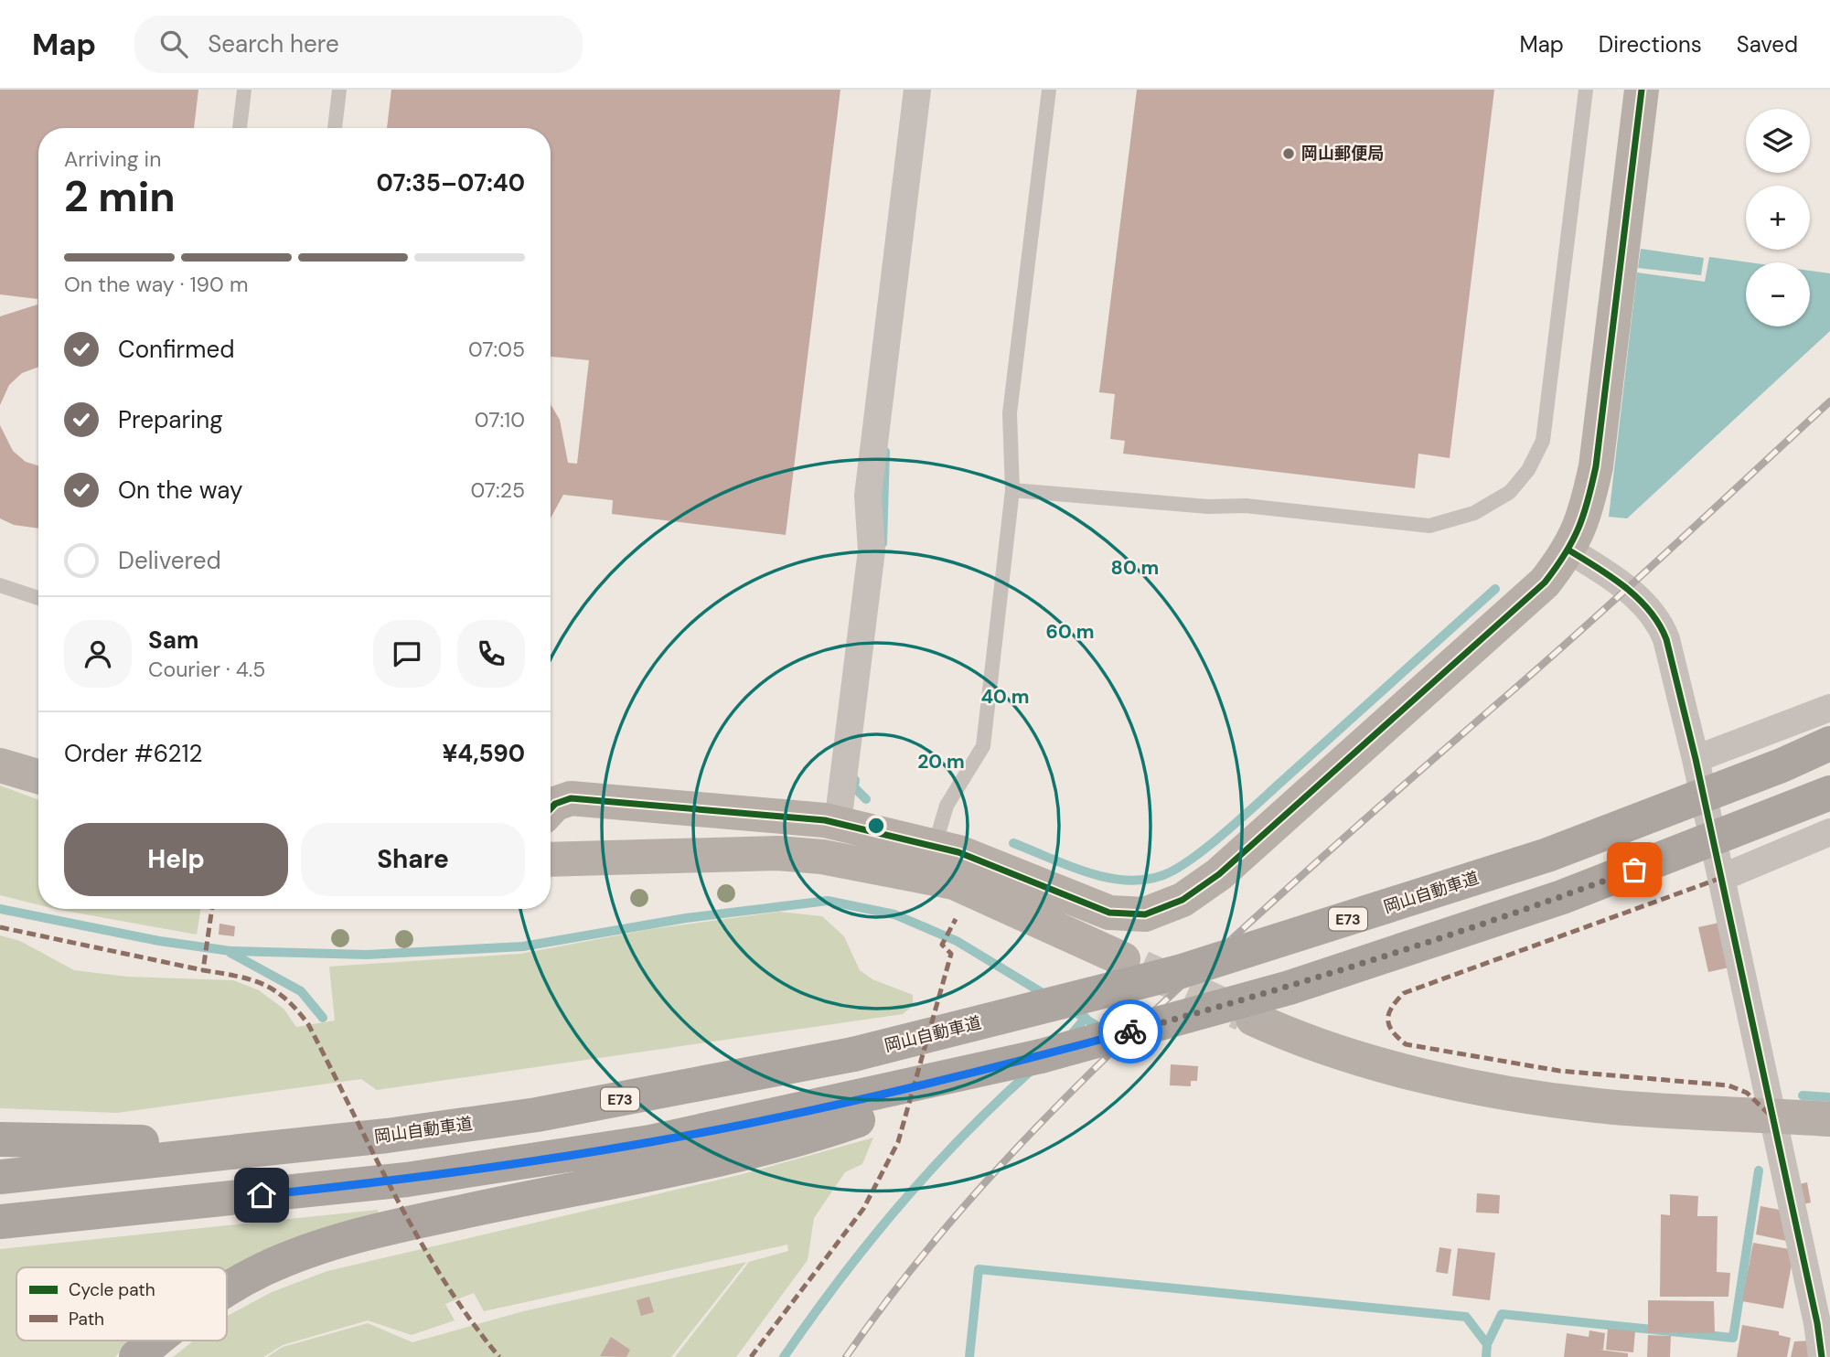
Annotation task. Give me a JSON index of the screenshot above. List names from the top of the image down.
{
  "streets": {
    "highway": ["岡山自動車道", "E73"]
  },
  "places": ["岡山郵便局"],
  "legend": ["Cycle path", "Path"],
  "page": {
    "header": "Map",
    "search": "Search here",
    "nav": ["Map", "Directions", "Saved"],
    "map_buttons": ["+", "−"],
    "heading": ["2 min", "Arriving in", "07:35–07:40"],
    "panel": [
      "Sam",
      "Courier · 4.5",
      "Order #6212",
      "¥4,590"
    ],
    "bar": "On the way · 190 m",
    "list": [
      ["Confirmed", "07:05"],
      ["Preparing", "07:10"],
      ["On the way", "07:25"],
      "Delivered"
    ],
    "buttons": ["Help", "Share"]
  },
  "rings": [
    "80 m",
    "60 m",
    "40 m",
    "20 m"
  ]
}
